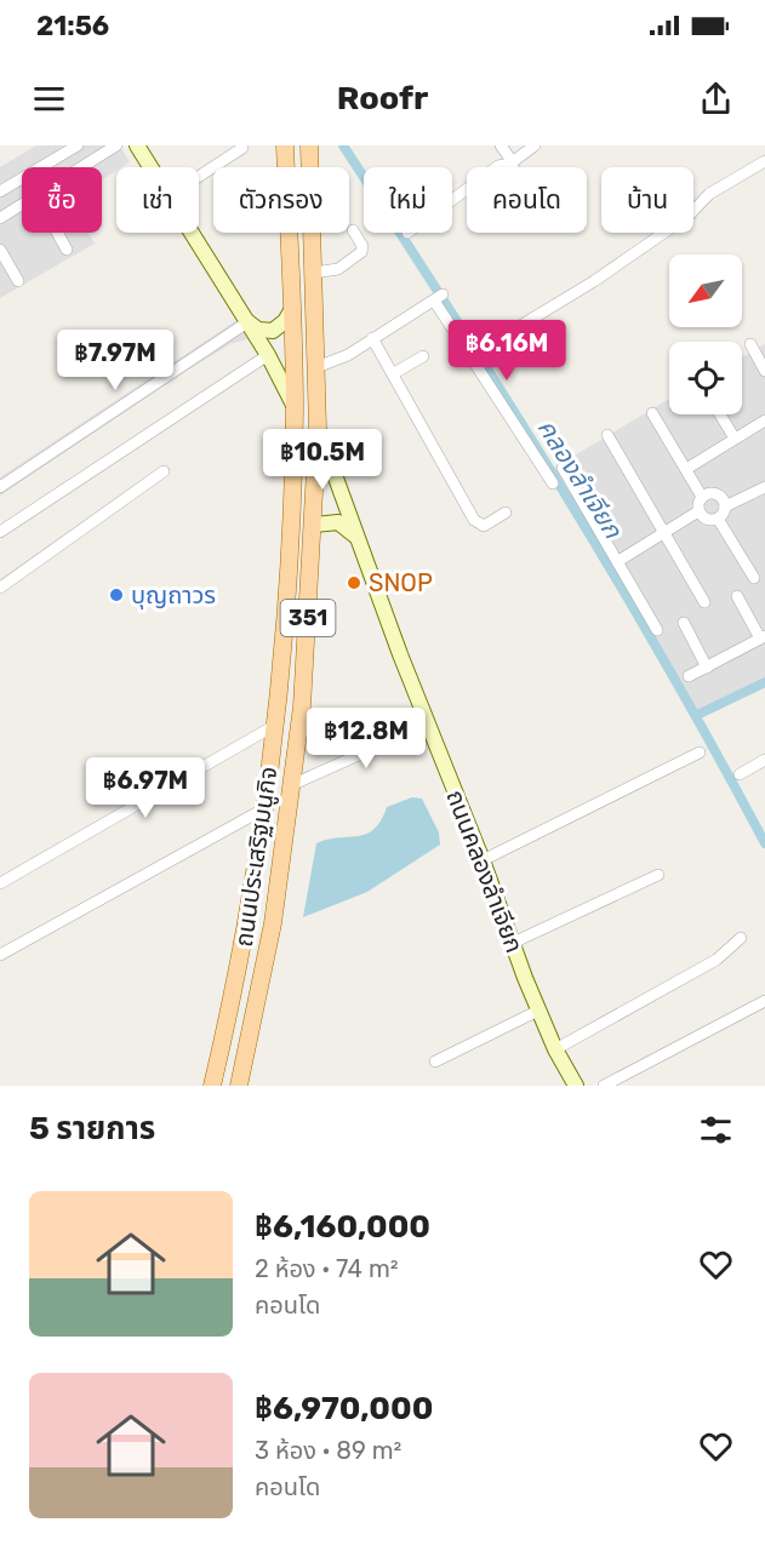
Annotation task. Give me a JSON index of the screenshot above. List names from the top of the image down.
{
  "streets": {
    "main road": ["351", "ถนนประเสริฐมนูกิจ"],
    "street": ["ถนนคลองลำเจียก"]
  },
  "crossings": [
    ["ถนนประเสริฐมนูกิจ", "ถนนคลองลำเจียก"]
  ],
  "water": ["คลองลำเจียก"],
  "places": ["SNOP", "บุญถาวร"],
  "north": "bottom left",
  "page": {
    "status": "21:56",
    "header": "Roofr",
    "chip": [
      "ซื้อ",
      "เช่า",
      "ตัวกรอง",
      "ใหม่",
      "คอนโด",
      "บ้าน"
    ],
    "price": [
      "฿6.16M",
      "฿7.97M",
      "฿10.5M",
      "฿12.8M",
      "฿6.97M"
    ],
    "heading": "5 รายการ",
    "list": [
      {
        "name": "฿6,160,000",
        "note": "2 ห้อง · 74 m² · คอนโด"
      },
      {
        "name": "฿6,970,000",
        "note": "3 ห้อง · 89 m² · คอนโด"
      }
    ]
  }
}
